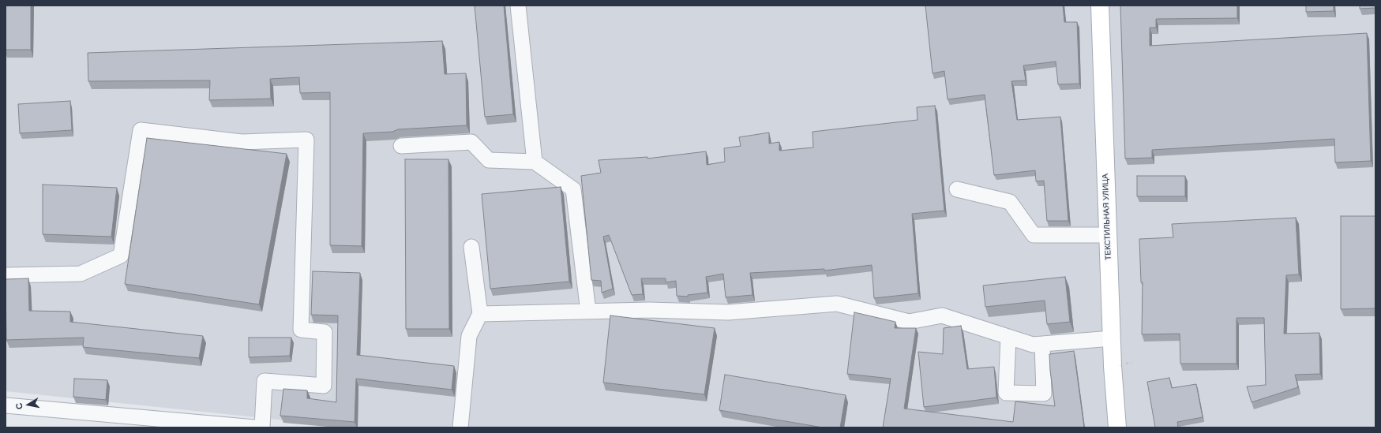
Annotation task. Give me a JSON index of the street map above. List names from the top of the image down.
{
  "streets": {
    "main road": ["ТЕКСТИЛЬНАЯ УЛИЦА"]
  },
  "north": "left"
}
